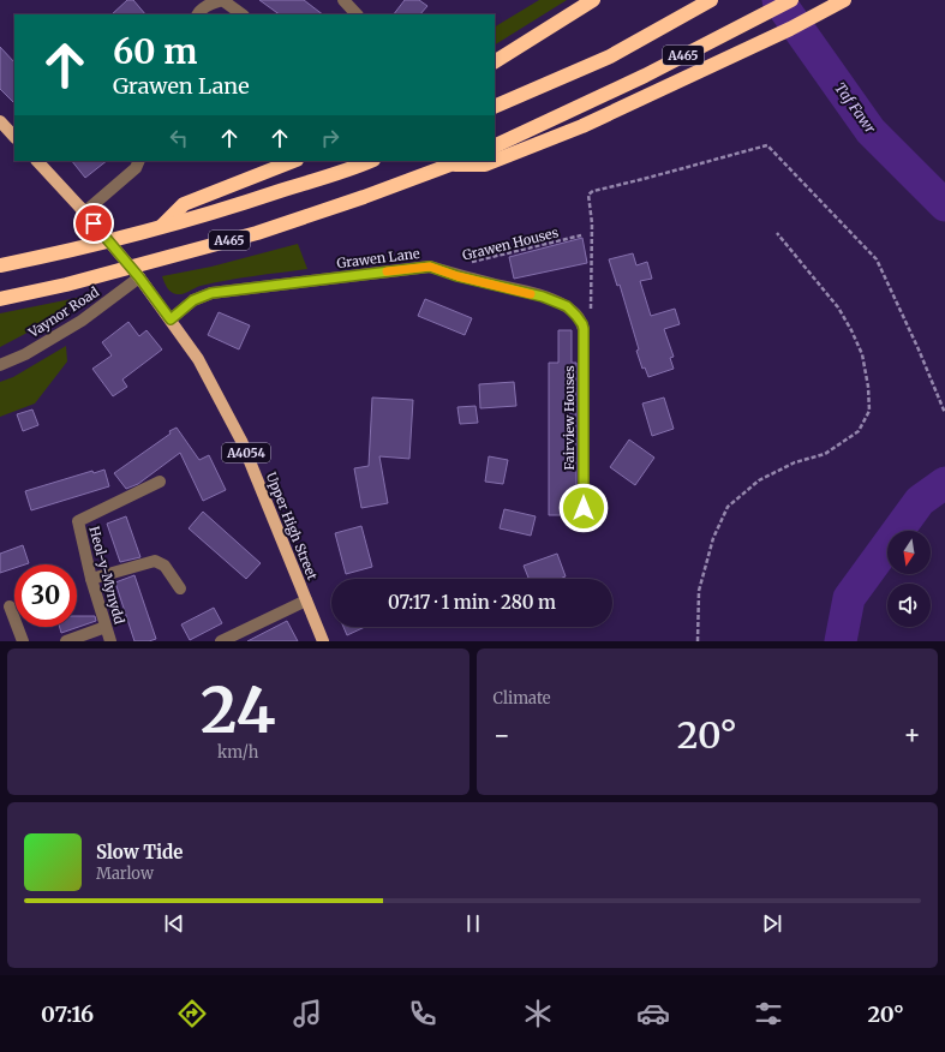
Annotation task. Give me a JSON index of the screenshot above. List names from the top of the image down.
{
  "streets": {
    "highway": ["A465"],
    "main road": ["A4054", "Upper High Street"],
    "street": [
      "Grawen Lane",
      "Vaynor Road",
      "Fairview Houses",
      "Heol-y-Mynydd"
    ],
    "path": ["Grawen Houses"]
  },
  "crossings": [
    ["Grawen Houses", "Grawen Lane"],
    ["Grawen Lane", "Fairview Houses"],
    ["Grawen Lane", "Upper High Street"],
    ["Vaynor Road", "A4054"],
    ["Vaynor Road", "Upper High Street"],
    ["A4054", "Upper High Street"]
  ],
  "water": ["Taf Fawr"],
  "north": "bottom",
  "page": {
    "turn": ["60 m", "Grawen Lane"],
    "limit": "30",
    "trip": "07:17 · 1 min · 280 m",
    "tile": [
      ["24", "km/h"],
      "Climate"
    ],
    "heat": ["−", "20°", "+"],
    "song": ["Slow Tide", "Marlow"],
    "tabs": ["07:16", "20°"]
  }
}
